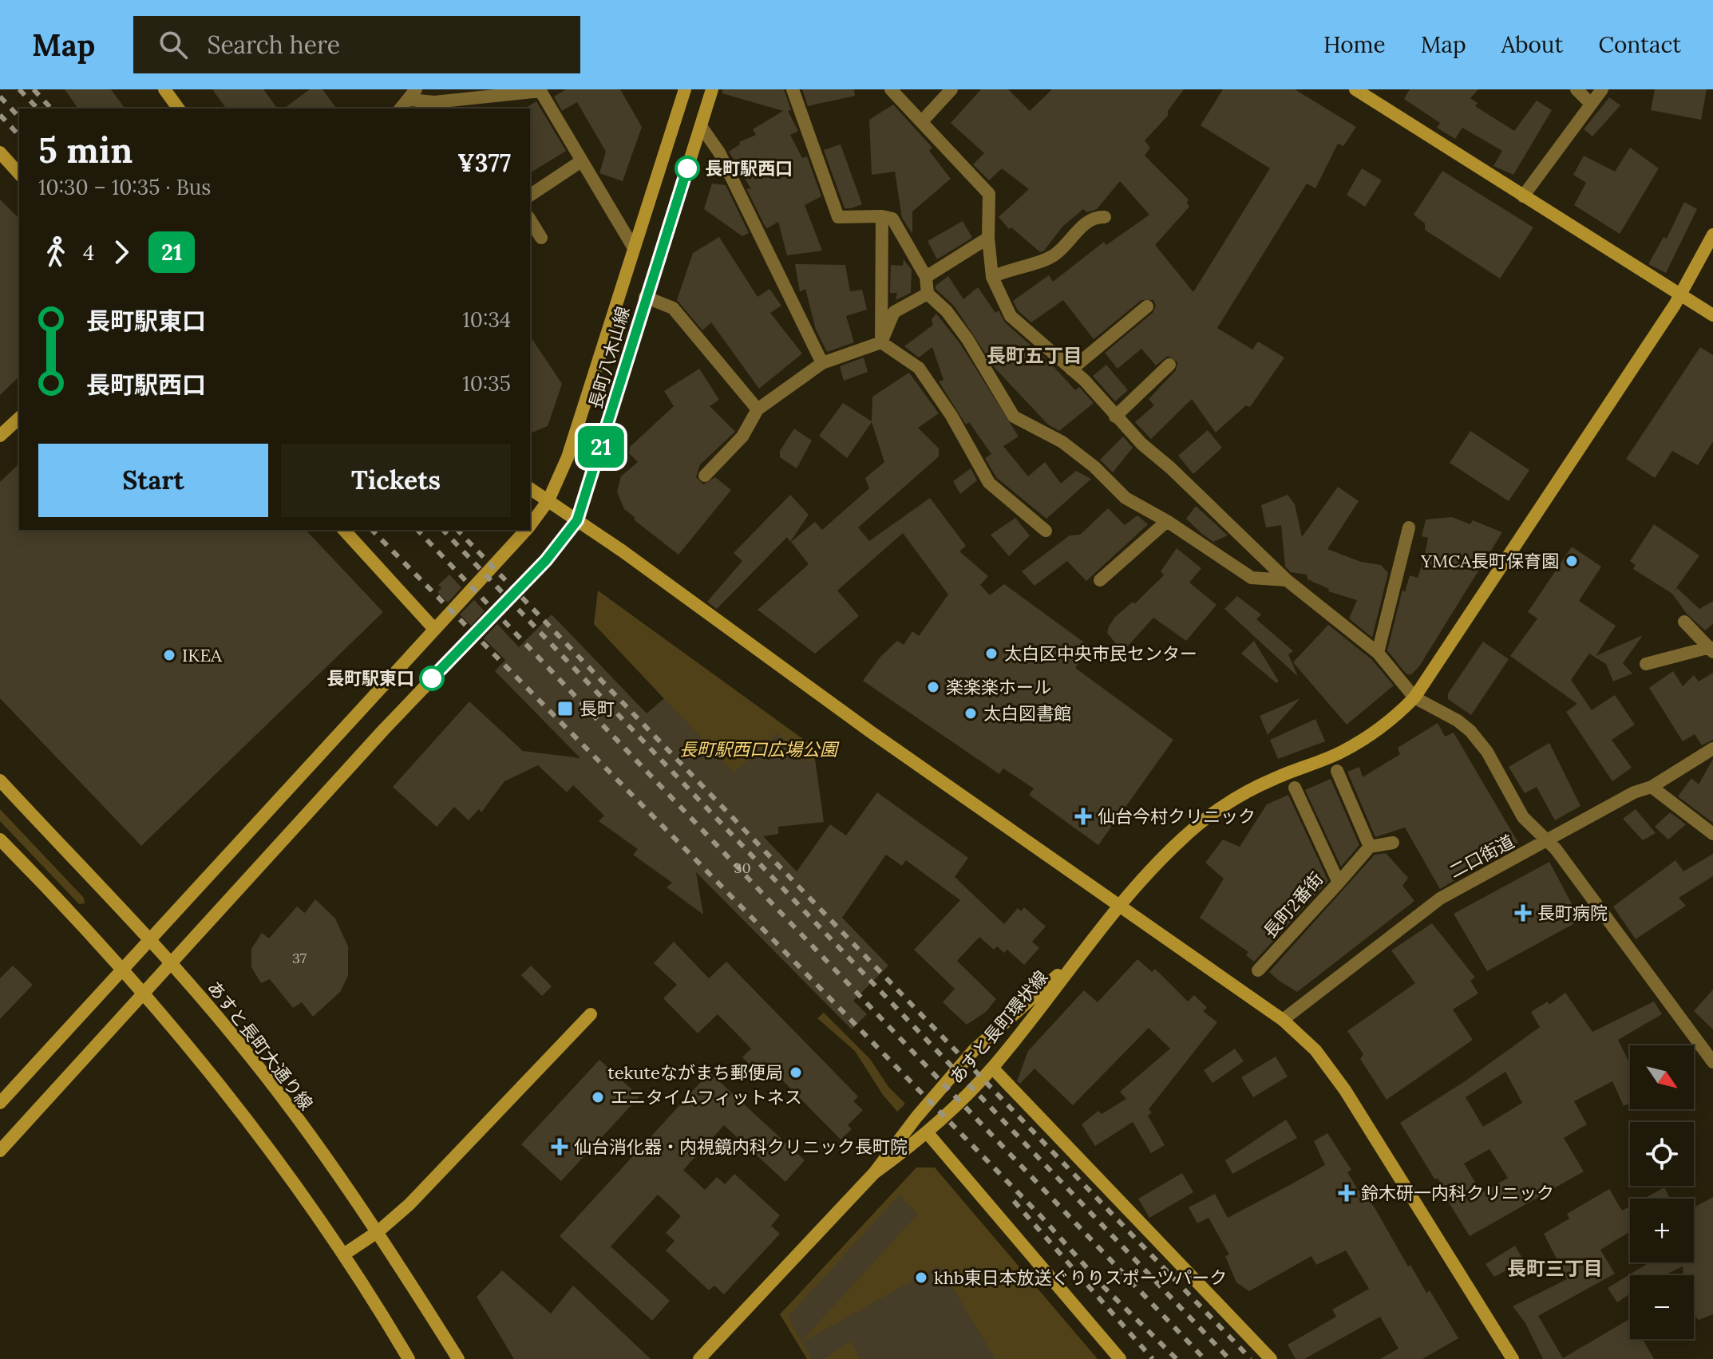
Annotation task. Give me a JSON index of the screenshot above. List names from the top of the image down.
{
  "streets": {
    "street": [
      "長町八木山線",
      "二口街道",
      "長町2番街",
      "あすと長町環状線",
      "あすと長町大通り線"
    ]
  },
  "crossings": [
    ["長町八木山線", "あすと長町大通り線"]
  ],
  "districts": ["長町五丁目", "長町三丁目"],
  "parks": ["長町駅西口広場公園"],
  "places": {
    "other": [
      "長町駅西口",
      "YMCA長町保育園",
      "太白区中央市民センター",
      "IKEA",
      "長町駅東口",
      "楽楽楽ホール",
      "太白図書館",
      "tekuteながまち郵便局",
      "エニタイムフィットネス",
      "khb東日本放送ぐりりスポーツパーク"
    ],
    "transit": ["長町"],
    "health": [
      "仙台今村クリニック",
      "長町病院",
      "仙台消化器・内視鏡内科クリニック長町院",
      "鈴木研一内科クリニック"
    ]
  },
  "lines": ["bus line 21"],
  "house_numbers": ["30", "37"],
  "north": "bottom right",
  "page": {
    "header": "Map",
    "search": "Search here",
    "nav": [
      "Home",
      "Map",
      "About",
      "Contact"
    ],
    "on_map": "21",
    "heading": ["5 min", "10:30 – 10:35 · Bus", "¥377"],
    "legs": ["4", "21"],
    "list": [
      {
        "name": "長町駅東口",
        "value": "10:34"
      },
      {
        "name": "長町駅西口",
        "value": "10:35"
      }
    ],
    "buttons": ["Start", "Tickets"],
    "map_buttons": ["+", "−"]
  }
}
